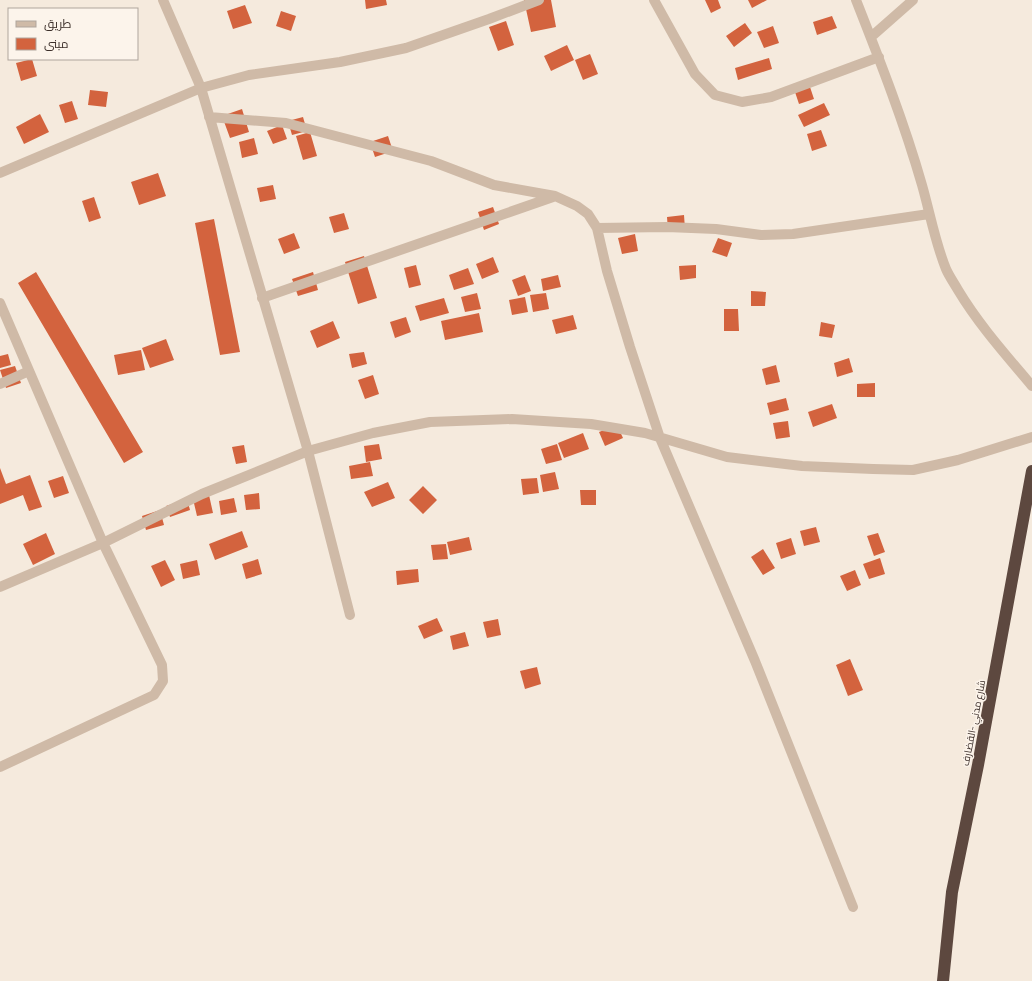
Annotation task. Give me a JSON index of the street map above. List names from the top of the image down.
{
  "streets": {
    "highway": ["شارع مدني -القضارف"]
  },
  "legend": ["طريق", "مبنى"]
}
